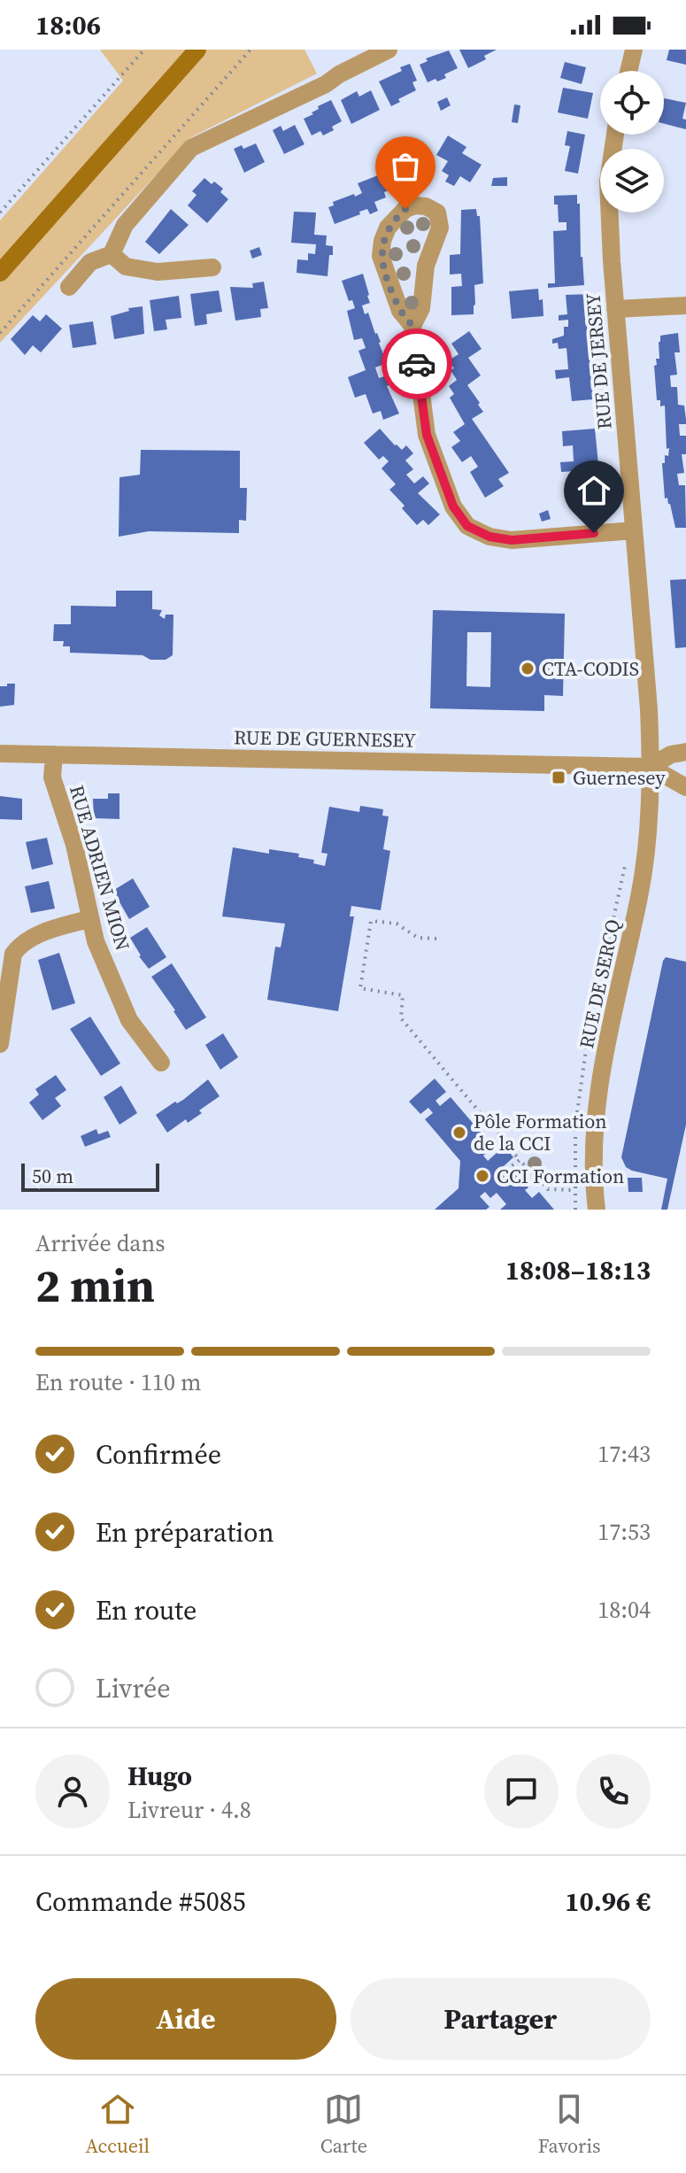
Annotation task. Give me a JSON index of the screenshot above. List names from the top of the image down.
{
  "streets": {
    "street": [
      "RUE DE JERSEY",
      "RUE DE GUERNESEY",
      "RUE ADRIEN MION",
      "RUE DE SERCQ"
    ]
  },
  "crossings": [
    ["RUE DE JERSEY", "RUE DE GUERNESEY"],
    ["RUE DE JERSEY", "RUE DE SERCQ"],
    ["RUE DE GUERNESEY", "RUE ADRIEN MION"],
    ["RUE DE GUERNESEY", "RUE DE SERCQ"]
  ],
  "places": {
    "other": ["CTA-CODIS", "Pôle Formation de la CCI", "CCI Formation"],
    "transit": ["Guernesey"]
  },
  "scale_bar": "50 m",
  "page": {
    "status": "18:06",
    "scale": "50 m",
    "heading": ["2 min", "Arrivée dans", "18:08–18:13"],
    "panel": [
      "Hugo",
      "Livreur · 4.8",
      "Commande #5085",
      "10.96 €"
    ],
    "bar": "En route · 110 m",
    "list": [
      ["Confirmée", "17:43"],
      ["En préparation", "17:53"],
      ["En route", "18:04"],
      "Livrée"
    ],
    "buttons": ["Aide", "Partager"],
    "tabs": ["Accueil", "Carte", "Favoris"]
  }
}
